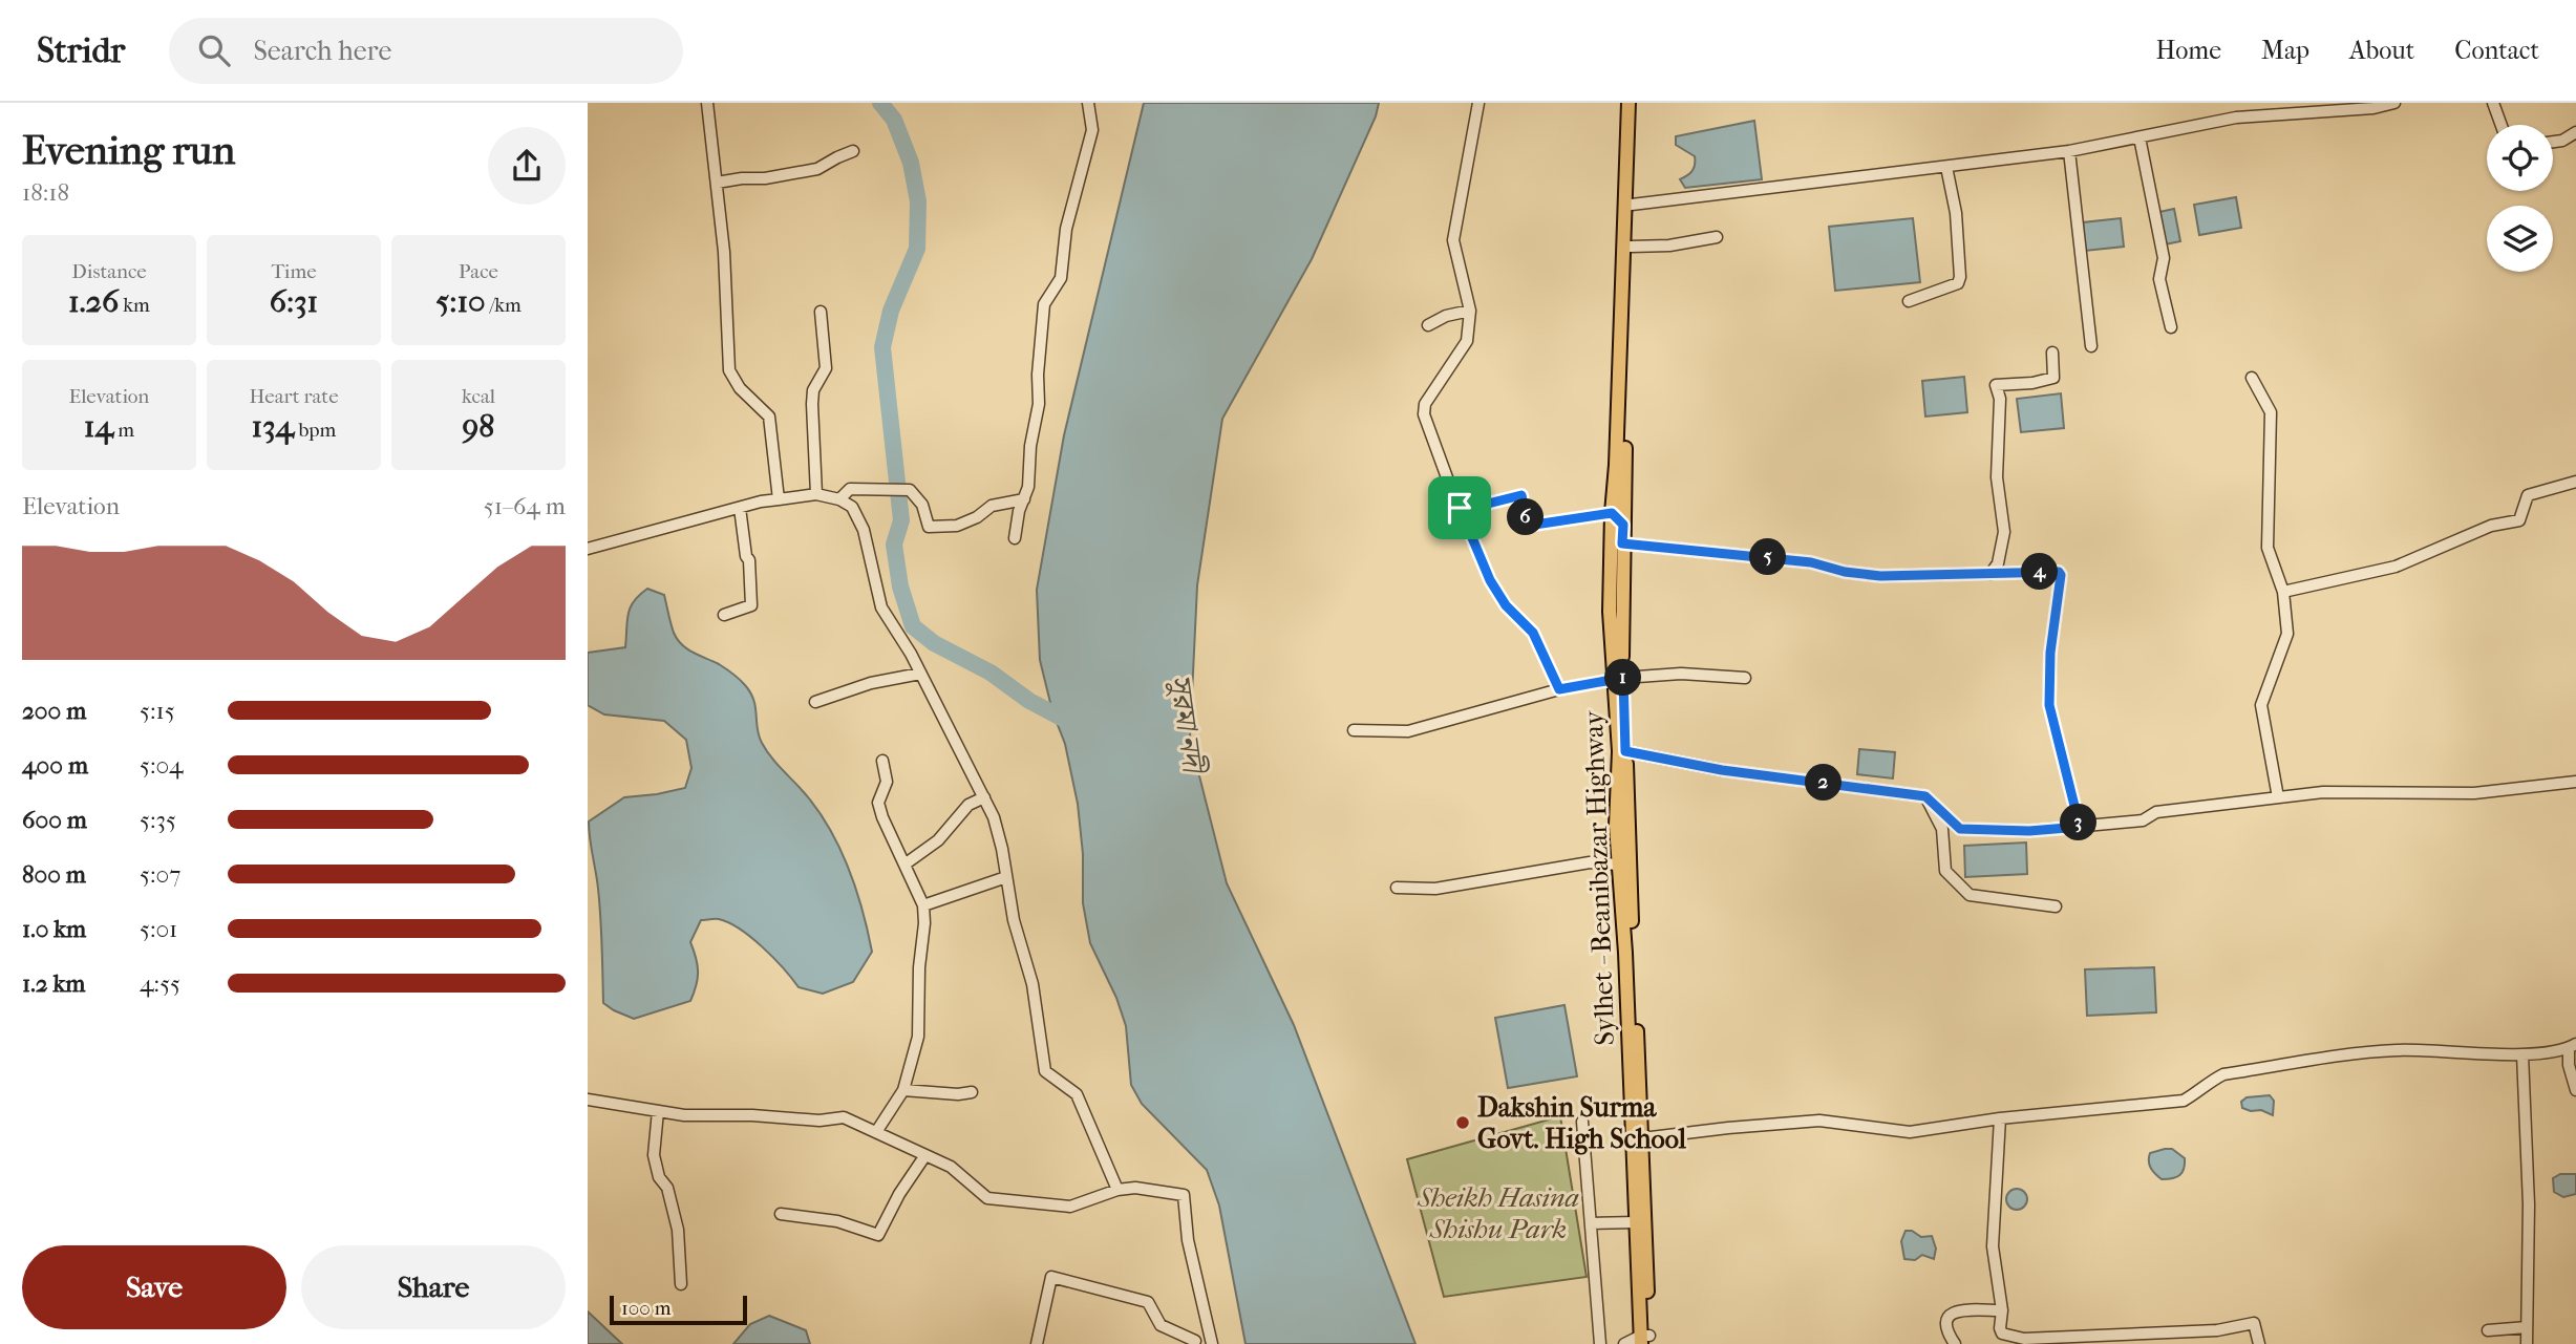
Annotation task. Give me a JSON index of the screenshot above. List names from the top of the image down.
{
  "streets": {
    "main road": ["Sylhet - Beanibazar Highway"]
  },
  "water": ["সুরমা নদী"],
  "parks": ["Sheikh Hasina Shishu Park"],
  "places": ["Dakshin Surma Govt. High School"],
  "scale_bar": "100 m",
  "page": {
    "header": "Stridr",
    "search": "Search here",
    "nav": [
      "Home",
      "Map",
      "About",
      "Contact"
    ],
    "heading": ["Evening run", "18:18"],
    "stats": [
      ["Distance", "1.26 km"],
      ["Time", "6:31"],
      ["Pace", "5:10 /km"],
      ["Elevation", "14 m"],
      ["Heart rate", "134 bpm"],
      ["kcal", "98"]
    ],
    "chart": ["Elevation", "51–64 m"],
    "pins": [
      "6",
      "5",
      "4",
      "1",
      "2",
      "3"
    ],
    "list": [
      {
        "name": "200 m",
        "note": "5:15"
      },
      {
        "name": "400 m",
        "note": "5:04"
      },
      {
        "name": "600 m",
        "note": "5:35"
      },
      {
        "name": "800 m",
        "note": "5:07"
      },
      {
        "name": "1.0 km",
        "note": "5:01"
      },
      {
        "name": "1.2 km",
        "note": "4:55"
      }
    ],
    "buttons": ["Save", "Share"],
    "scale": "100 m"
  }
}
